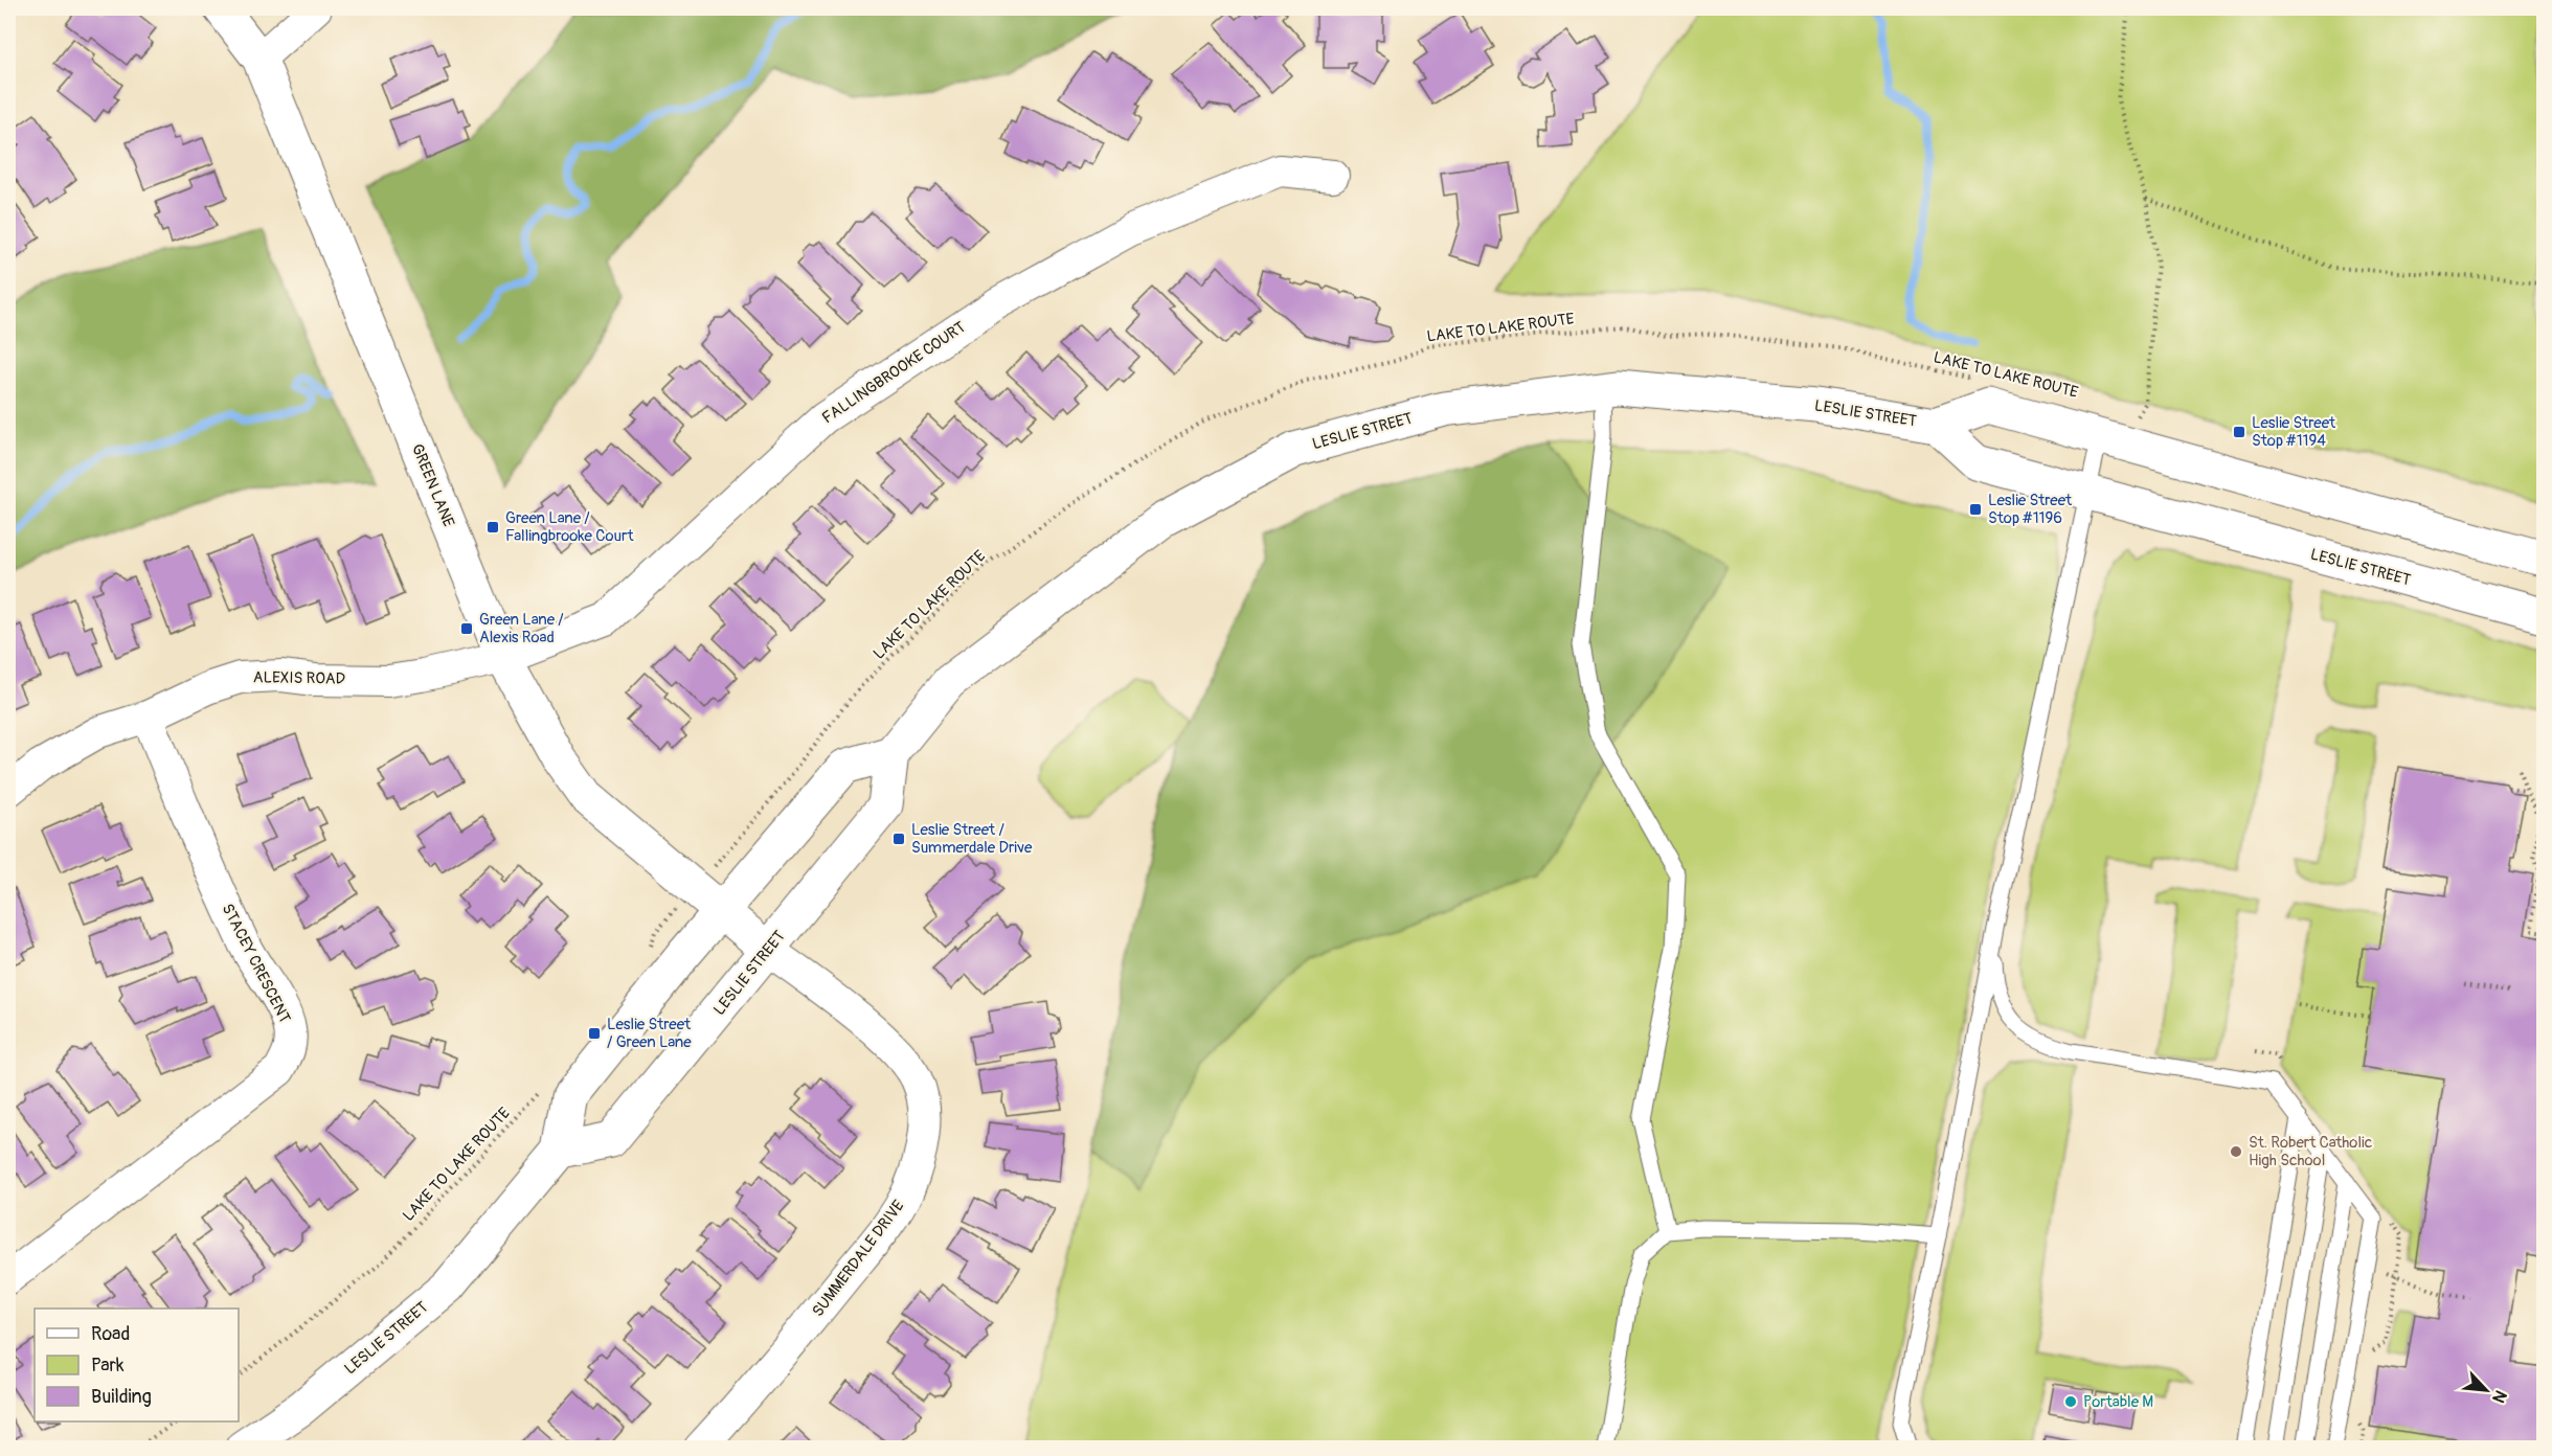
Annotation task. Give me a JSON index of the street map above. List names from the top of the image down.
{
  "streets": {
    "main road": ["LESLIE STREET", "GREEN LANE"],
    "street": [
      "FALLINGBROOKE COURT",
      "ALEXIS ROAD",
      "STACEY CRESCENT",
      "SUMMERDALE DRIVE"
    ],
    "path": ["LAKE TO LAKE ROUTE"]
  },
  "crossings": [
    ["FALLINGBROOKE COURT", "GREEN LANE"],
    ["FALLINGBROOKE COURT", "ALEXIS ROAD"],
    ["LESLIE STREET", "GREEN LANE"],
    ["LESLIE STREET", "SUMMERDALE DRIVE"],
    ["GREEN LANE", "ALEXIS ROAD"],
    ["GREEN LANE", "SUMMERDALE DRIVE"],
    ["ALEXIS ROAD", "STACEY CRESCENT"]
  ],
  "places": {
    "transit": [
      "Leslie Street Stop #1194",
      "Leslie Street Stop #1196",
      "Green Lane / Fallingbrooke Court",
      "Green Lane / Alexis Road",
      "Leslie Street / Summerdale Drive",
      "Leslie Street / Green Lane"
    ],
    "other": ["St. Robert Catholic High School", "Portable M"]
  },
  "legend": ["Road", "Park", "Building"],
  "north": "bottom right"
}
